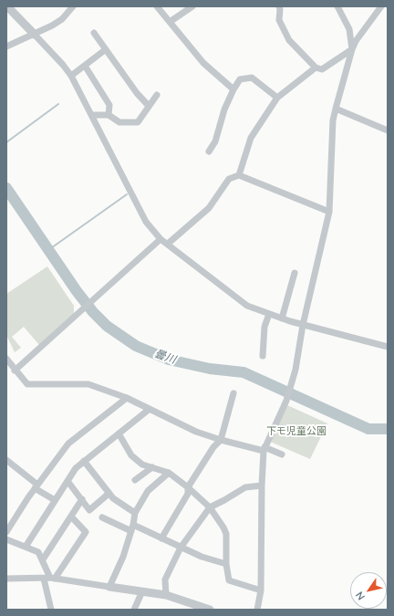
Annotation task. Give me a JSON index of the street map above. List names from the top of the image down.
{
  "water": ["曇川"],
  "parks": ["下モ児童公園"],
  "north": "bottom left"
}
